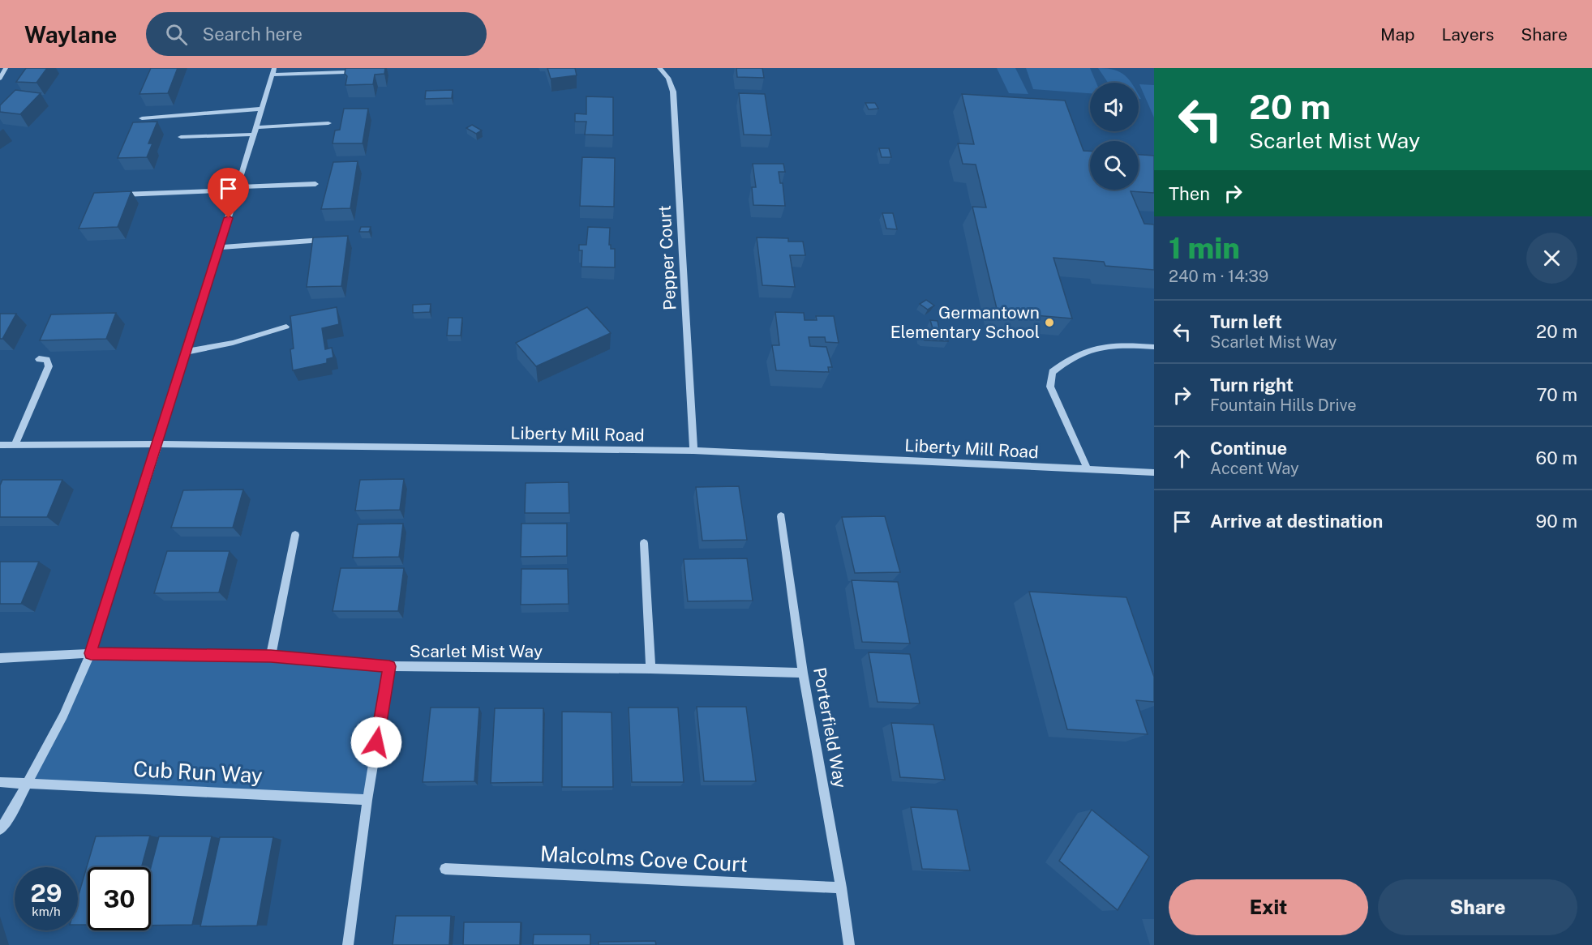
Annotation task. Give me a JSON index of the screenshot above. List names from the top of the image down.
{
  "streets": {
    "street": [
      "Pepper Court",
      "Liberty Mill Road",
      "Scarlet Mist Way",
      "Porterfield Way",
      "Cub Run Way",
      "Malcolms Cove Court"
    ]
  },
  "crossings": [
    ["Pepper Court", "Liberty Mill Road"],
    ["Scarlet Mist Way", "Porterfield Way"],
    ["Porterfield Way", "Malcolms Cove Court"]
  ],
  "places": ["Germantown Elementary School"],
  "page": {
    "header": "Waylane",
    "search": "Search here",
    "nav": ["Map", "Layers", "Share"],
    "turn": ["20 m", "Scarlet Mist Way"],
    "then": "Then",
    "heading": ["1 min", "240 m · 14:39"],
    "list": [
      {
        "name": "Turn left",
        "note": "Scarlet Mist Way",
        "value": "20 m"
      },
      {
        "name": "Turn right",
        "note": "Fountain Hills Drive",
        "value": "70 m"
      },
      {
        "name": "Continue",
        "note": "Accent Way",
        "value": "60 m"
      },
      {
        "name": "Arrive at destination",
        "value": "90 m"
      }
    ],
    "speed": "29 km/h",
    "limit": "30",
    "buttons": ["Exit", "Share"]
  }
}
